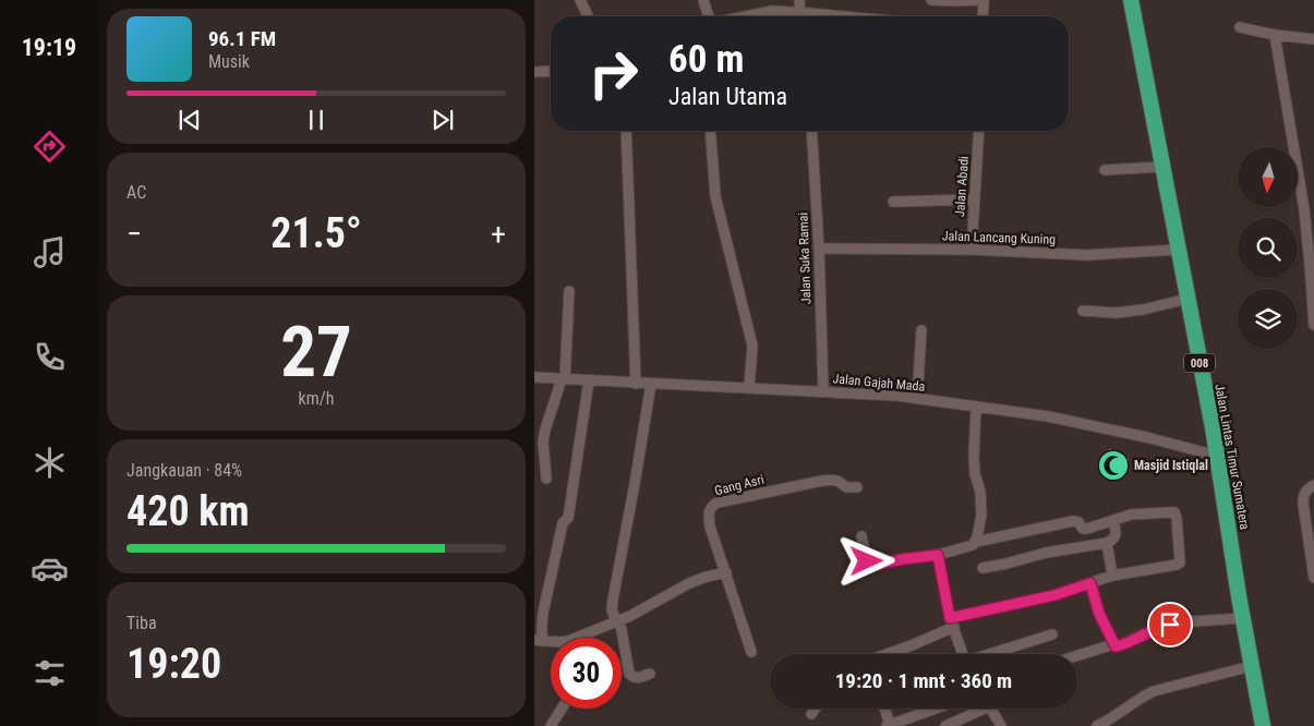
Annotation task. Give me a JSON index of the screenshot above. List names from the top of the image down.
{
  "streets": {
    "highway": ["008", "Jalan Lintas Timur Sumatera"],
    "street": [
      "Jalan Abadi",
      "Jalan Lancang Kuning",
      "Jalan Suka Ramai",
      "Jalan Gajah Mada",
      "Gang Asri"
    ]
  },
  "crossings": [
    ["Jalan Abadi", "Jalan Lancang Kuning"],
    ["Jalan Lancang Kuning", "Jalan Suka Ramai"],
    ["Jalan Lancang Kuning", "Jalan Lintas Timur Sumatera"],
    ["Jalan Suka Ramai", "Jalan Gajah Mada"],
    ["Jalan Gajah Mada", "Jalan Lintas Timur Sumatera"]
  ],
  "places": {
    "mosque": ["Masjid Istiqlal"]
  },
  "north": "bottom",
  "page": {
    "tabs": "19:19",
    "song": ["96.1 FM", "Musik"],
    "turn": ["60 m", "Jalan Utama"],
    "tile": [
      "AC",
      ["27", "km/h"],
      ["Jangkauan · 84%", "420 km"],
      ["Tiba", "19:20"]
    ],
    "heat": ["−", "21.5°", "+"],
    "limit": "30",
    "trip": "19:20 · 1 mnt · 360 m"
  }
}
